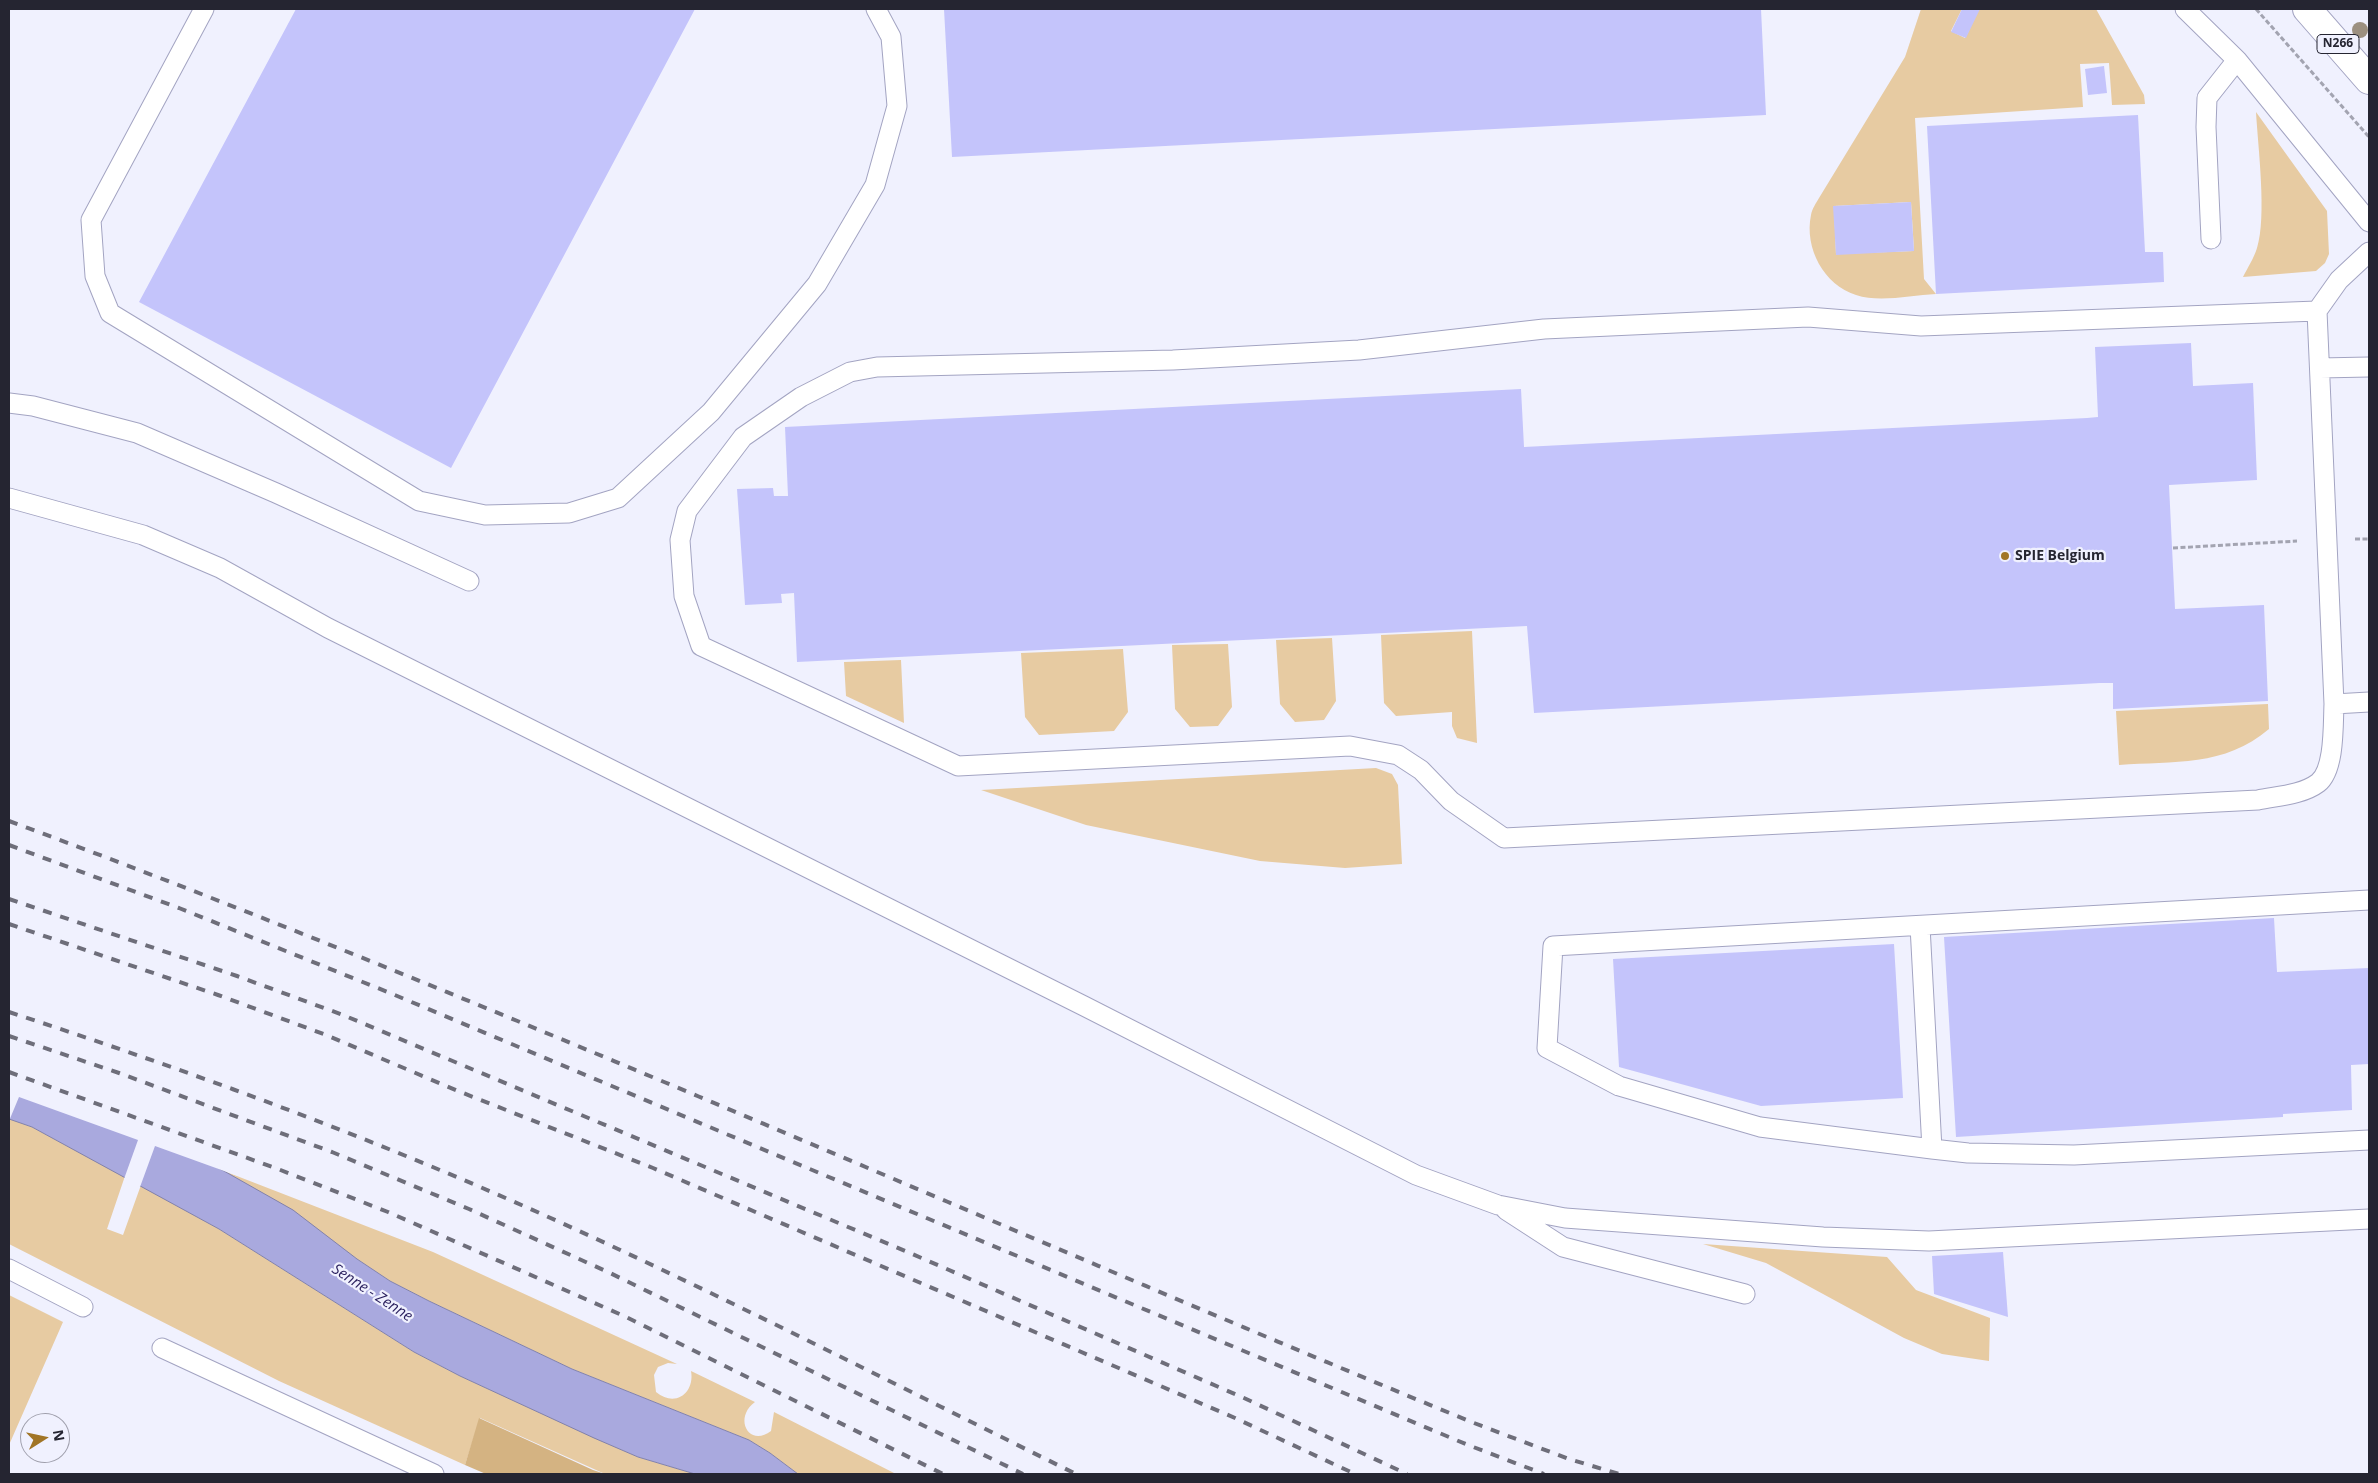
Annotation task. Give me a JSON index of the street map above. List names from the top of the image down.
{
  "streets": {
    "main road": ["N266"]
  },
  "water": ["Senne - Zenne"],
  "places": ["SPIE Belgium"],
  "north": "right"
}
